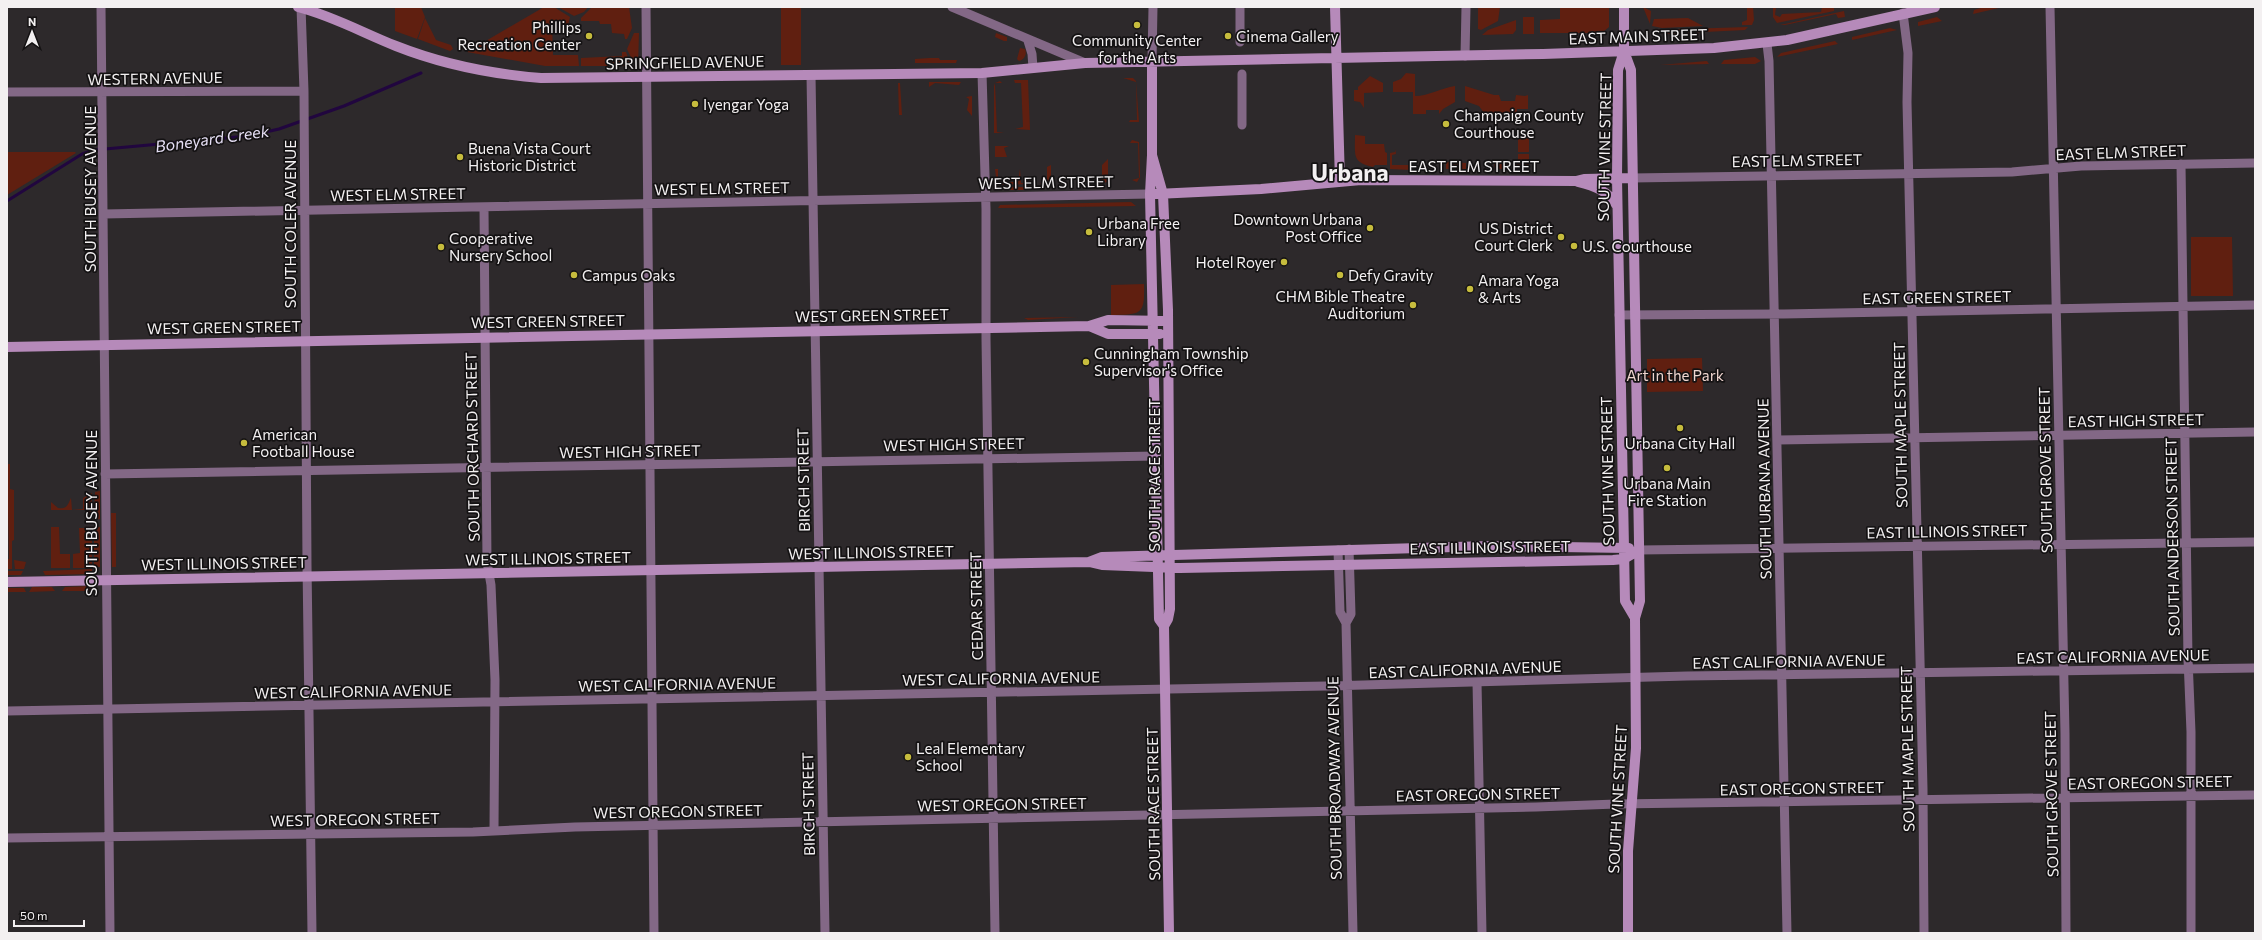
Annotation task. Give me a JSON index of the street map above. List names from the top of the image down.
{
  "streets": {
    "street": [
      "EAST MAIN STREET",
      "SPRINGFIELD AVENUE",
      "WESTERN AVENUE",
      "SOUTH VINE STREET",
      "EAST ELM STREET",
      "WEST ELM STREET",
      "SOUTH BUSEY AVENUE",
      "SOUTH COLER AVENUE",
      "EAST GREEN STREET",
      "WEST GREEN STREET",
      "EAST HIGH STREET",
      "SOUTH MAPLE STREET",
      "WEST HIGH STREET",
      "SOUTH ORCHARD STREET",
      "SOUTH GROVE STREET",
      "SOUTH RACE STREET",
      "BIRCH STREET",
      "SOUTH URBANA AVENUE",
      "EAST ILLINOIS STREET",
      "SOUTH ANDERSON STREET",
      "WEST ILLINOIS STREET",
      "CEDAR STREET",
      "EAST CALIFORNIA AVENUE",
      "WEST CALIFORNIA AVENUE",
      "SOUTH BROADWAY AVENUE",
      "EAST OREGON STREET",
      "WEST OREGON STREET"
    ]
  },
  "crossings": [
    ["EAST MAIN STREET", "SPRINGFIELD AVENUE"],
    ["EAST MAIN STREET", "SOUTH VINE STREET"],
    ["EAST MAIN STREET", "SOUTH MAPLE STREET"],
    ["EAST MAIN STREET", "SOUTH RACE STREET"],
    ["EAST MAIN STREET", "SOUTH URBANA AVENUE"],
    ["SPRINGFIELD AVENUE", "SOUTH COLER AVENUE"],
    ["SPRINGFIELD AVENUE", "SOUTH RACE STREET"],
    ["SPRINGFIELD AVENUE", "BIRCH STREET"],
    ["SPRINGFIELD AVENUE", "CEDAR STREET"],
    ["WESTERN AVENUE", "SOUTH BUSEY AVENUE"],
    ["WESTERN AVENUE", "SOUTH COLER AVENUE"],
    ["SOUTH VINE STREET", "EAST ELM STREET"],
    ["SOUTH VINE STREET", "EAST GREEN STREET"],
    ["SOUTH VINE STREET", "EAST ILLINOIS STREET"],
    ["SOUTH VINE STREET", "EAST CALIFORNIA AVENUE"],
    ["SOUTH VINE STREET", "EAST OREGON STREET"],
    ["EAST ELM STREET", "WEST ELM STREET"],
    ["EAST ELM STREET", "SOUTH MAPLE STREET"],
    ["EAST ELM STREET", "SOUTH GROVE STREET"],
    ["EAST ELM STREET", "SOUTH URBANA AVENUE"],
    ["EAST ELM STREET", "SOUTH ANDERSON STREET"],
    ["WEST ELM STREET", "SOUTH BUSEY AVENUE"],
    ["WEST ELM STREET", "SOUTH COLER AVENUE"],
    ["WEST ELM STREET", "SOUTH ORCHARD STREET"],
    ["WEST ELM STREET", "SOUTH RACE STREET"],
    ["WEST ELM STREET", "BIRCH STREET"],
    ["WEST ELM STREET", "CEDAR STREET"],
    ["SOUTH BUSEY AVENUE", "WEST GREEN STREET"],
    ["SOUTH BUSEY AVENUE", "WEST HIGH STREET"],
    ["SOUTH BUSEY AVENUE", "WEST ILLINOIS STREET"],
    ["SOUTH BUSEY AVENUE", "WEST CALIFORNIA AVENUE"],
    ["SOUTH BUSEY AVENUE", "WEST OREGON STREET"],
    ["SOUTH COLER AVENUE", "WEST GREEN STREET"],
    ["SOUTH COLER AVENUE", "WEST HIGH STREET"],
    ["SOUTH COLER AVENUE", "WEST ILLINOIS STREET"],
    ["SOUTH COLER AVENUE", "WEST CALIFORNIA AVENUE"],
    ["SOUTH COLER AVENUE", "WEST OREGON STREET"],
    ["EAST GREEN STREET", "SOUTH MAPLE STREET"],
    ["EAST GREEN STREET", "SOUTH GROVE STREET"],
    ["EAST GREEN STREET", "SOUTH URBANA AVENUE"],
    ["EAST GREEN STREET", "SOUTH ANDERSON STREET"],
    ["WEST GREEN STREET", "SOUTH ORCHARD STREET"],
    ["WEST GREEN STREET", "SOUTH RACE STREET"],
    ["WEST GREEN STREET", "BIRCH STREET"],
    ["WEST GREEN STREET", "CEDAR STREET"],
    ["EAST HIGH STREET", "SOUTH MAPLE STREET"],
    ["EAST HIGH STREET", "SOUTH GROVE STREET"],
    ["EAST HIGH STREET", "SOUTH URBANA AVENUE"],
    ["EAST HIGH STREET", "SOUTH ANDERSON STREET"],
    ["SOUTH MAPLE STREET", "EAST ILLINOIS STREET"],
    ["SOUTH MAPLE STREET", "EAST CALIFORNIA AVENUE"],
    ["SOUTH MAPLE STREET", "EAST OREGON STREET"],
    ["WEST HIGH STREET", "SOUTH ORCHARD STREET"],
    ["WEST HIGH STREET", "SOUTH RACE STREET"],
    ["WEST HIGH STREET", "BIRCH STREET"],
    ["WEST HIGH STREET", "CEDAR STREET"],
    ["SOUTH ORCHARD STREET", "WEST ILLINOIS STREET"],
    ["SOUTH ORCHARD STREET", "WEST CALIFORNIA AVENUE"],
    ["SOUTH ORCHARD STREET", "WEST OREGON STREET"],
    ["SOUTH GROVE STREET", "EAST ILLINOIS STREET"],
    ["SOUTH GROVE STREET", "EAST CALIFORNIA AVENUE"],
    ["SOUTH GROVE STREET", "EAST OREGON STREET"],
    ["SOUTH RACE STREET", "WEST ILLINOIS STREET"],
    ["SOUTH RACE STREET", "WEST CALIFORNIA AVENUE"],
    ["SOUTH RACE STREET", "WEST OREGON STREET"],
    ["BIRCH STREET", "WEST ILLINOIS STREET"],
    ["BIRCH STREET", "WEST CALIFORNIA AVENUE"],
    ["BIRCH STREET", "WEST OREGON STREET"],
    ["SOUTH URBANA AVENUE", "EAST ILLINOIS STREET"],
    ["SOUTH URBANA AVENUE", "EAST CALIFORNIA AVENUE"],
    ["SOUTH URBANA AVENUE", "EAST OREGON STREET"],
    ["EAST ILLINOIS STREET", "SOUTH ANDERSON STREET"],
    ["EAST ILLINOIS STREET", "WEST ILLINOIS STREET"],
    ["EAST ILLINOIS STREET", "SOUTH BROADWAY AVENUE"],
    ["SOUTH ANDERSON STREET", "EAST CALIFORNIA AVENUE"],
    ["SOUTH ANDERSON STREET", "EAST OREGON STREET"],
    ["WEST ILLINOIS STREET", "CEDAR STREET"],
    ["WEST ILLINOIS STREET", "SOUTH BROADWAY AVENUE"],
    ["CEDAR STREET", "WEST CALIFORNIA AVENUE"],
    ["CEDAR STREET", "WEST OREGON STREET"],
    ["EAST CALIFORNIA AVENUE", "WEST CALIFORNIA AVENUE"],
    ["EAST CALIFORNIA AVENUE", "SOUTH BROADWAY AVENUE"],
    ["WEST CALIFORNIA AVENUE", "SOUTH BROADWAY AVENUE"],
    ["SOUTH BROADWAY AVENUE", "EAST OREGON STREET"],
    ["SOUTH BROADWAY AVENUE", "WEST OREGON STREET"],
    ["EAST OREGON STREET", "WEST OREGON STREET"]
  ],
  "districts": ["Urbana"],
  "water": ["Boneyard Creek"],
  "parks": ["Art in the Park"],
  "places": [
    "Community Center for the Arts",
    "Phillips Recreation Center",
    "Cinema Gallery",
    "Iyengar Yoga",
    "Champaign County Courthouse",
    "Buena Vista Court Historic District",
    "Downtown Urbana Post Office",
    "Urbana Free Library",
    "US District Court Clerk",
    "U.S. Courthouse",
    "Cooperative Nursery School",
    "Hotel Royer",
    "Campus Oaks",
    "Defy Gravity",
    "Amara Yoga & Arts",
    "CHM Bible Theatre Auditorium",
    "Cunningham Township Supervisor's Office",
    "Urbana City Hall",
    "American Football House",
    "Urbana Main Fire Station",
    "Leal Elementary School"
  ],
  "scale_bar": "50 m",
  "north": "top"
}
